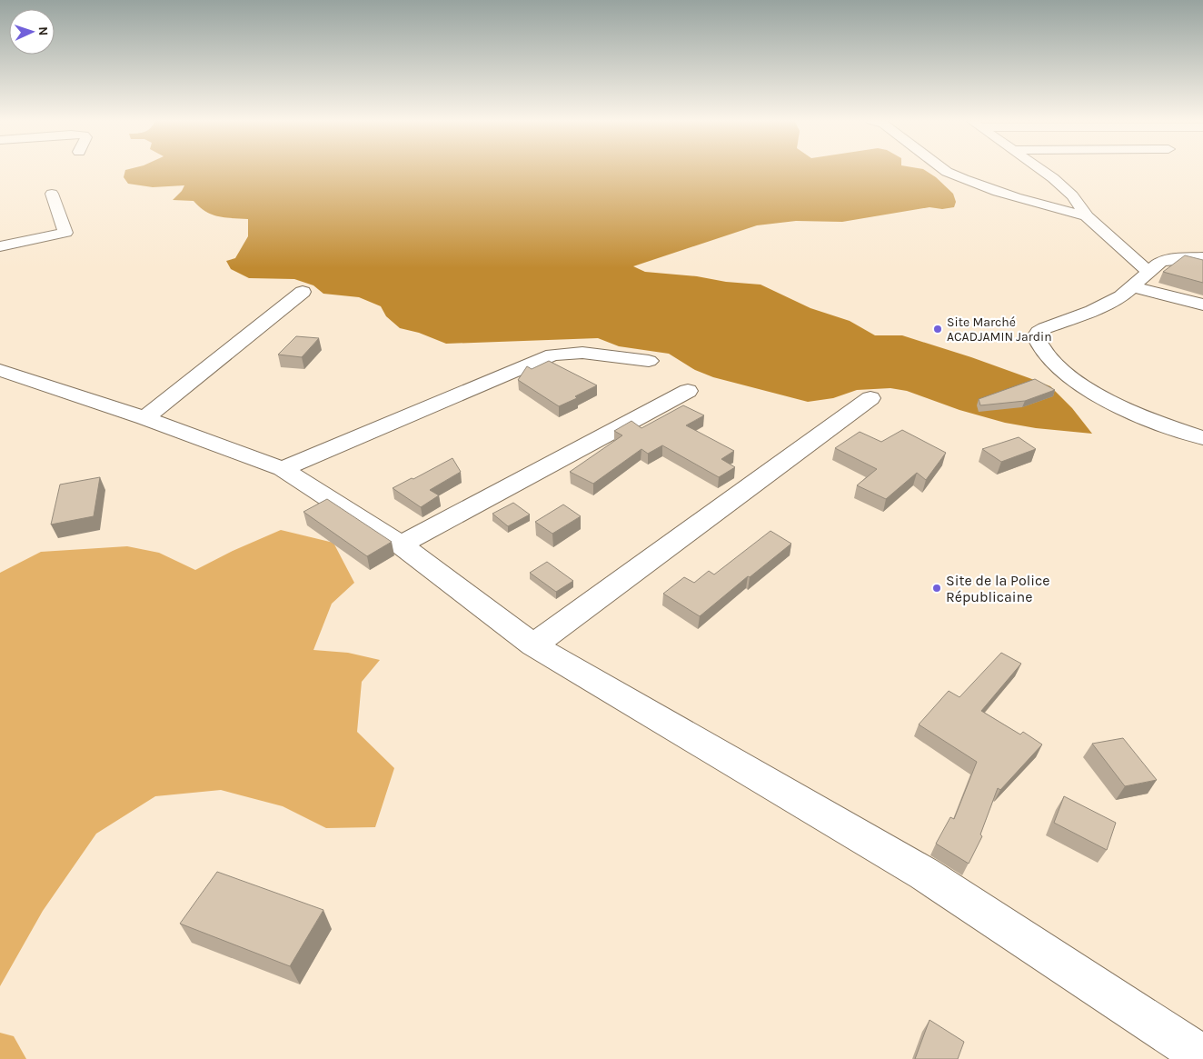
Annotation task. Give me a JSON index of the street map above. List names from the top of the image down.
{
  "places": ["Site Marché ACADJAMIN Jardin", "Site de la Police Républicaine"],
  "north": "right"
}
